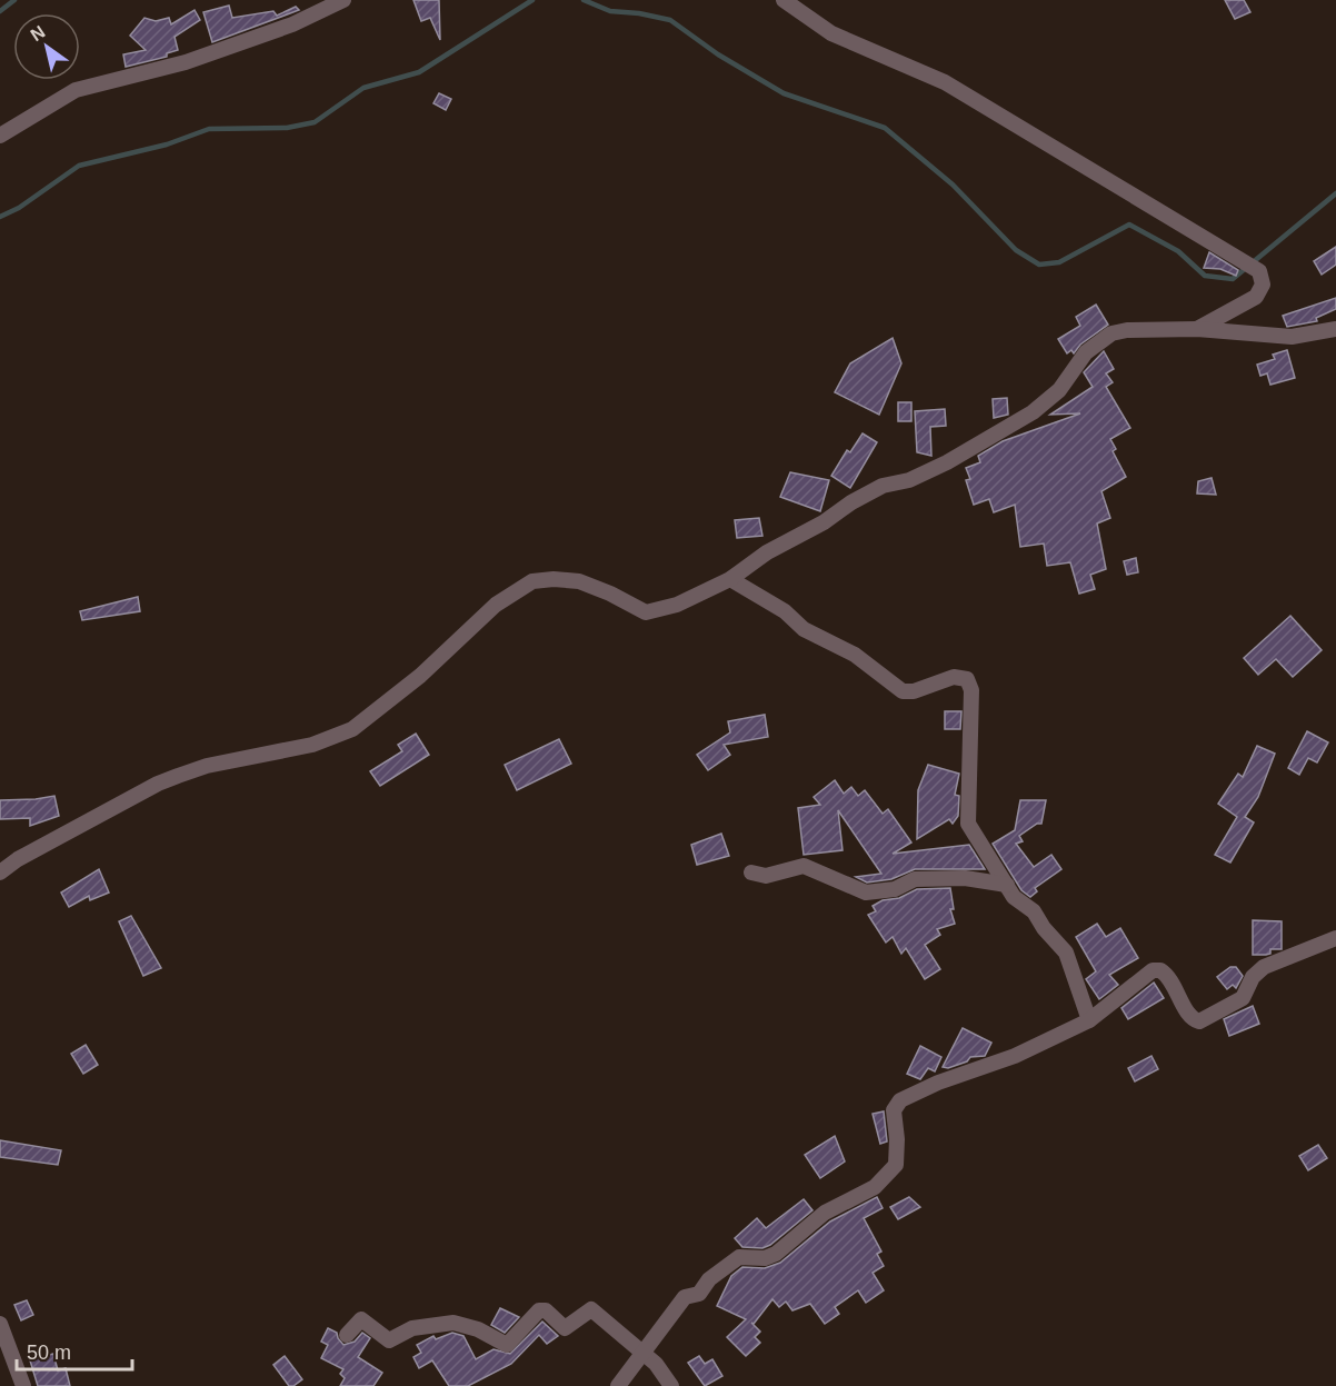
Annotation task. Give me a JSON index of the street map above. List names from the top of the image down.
{
  "scale_bar": "50 m",
  "north": "top left"
}
